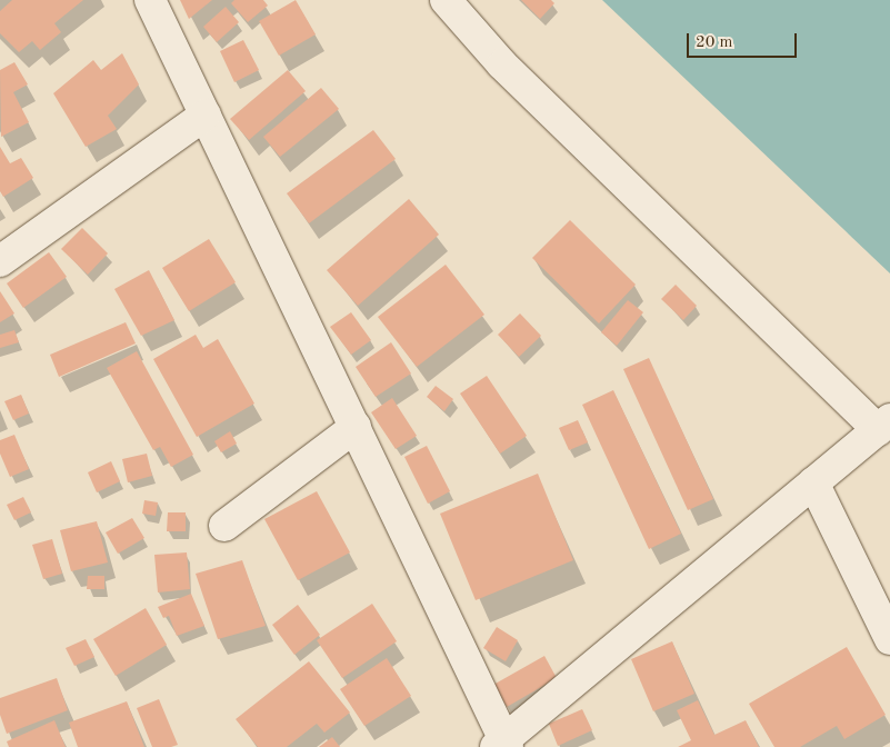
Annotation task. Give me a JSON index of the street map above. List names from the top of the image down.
{
  "scale_bar": "20 m"
}
